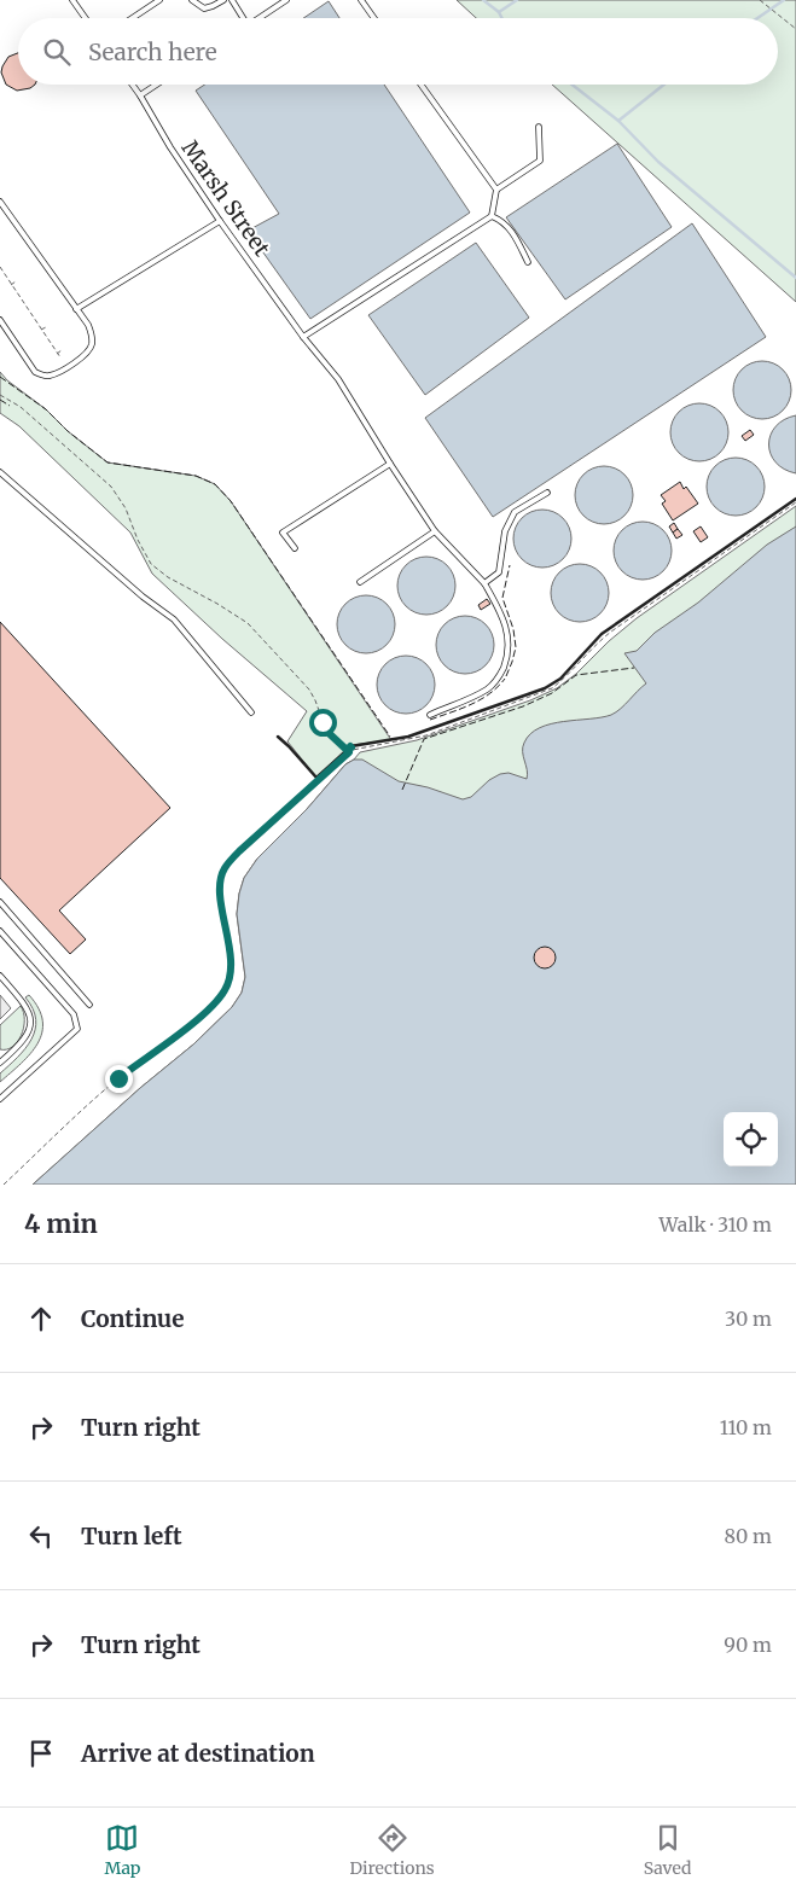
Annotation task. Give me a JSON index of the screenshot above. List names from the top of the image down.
{
  "streets": {
    "lane": ["Marsh Street"]
  },
  "page": {
    "search": "Search here",
    "heading": ["4 min", "Walk · 310 m"],
    "list": [
      ["Continue", "30 m"],
      ["Turn right", "110 m"],
      ["Turn left", "80 m"],
      ["Turn right", "90 m"],
      "Arrive at destination"
    ],
    "nav": ["Map", "Directions", "Saved"]
  }
}
